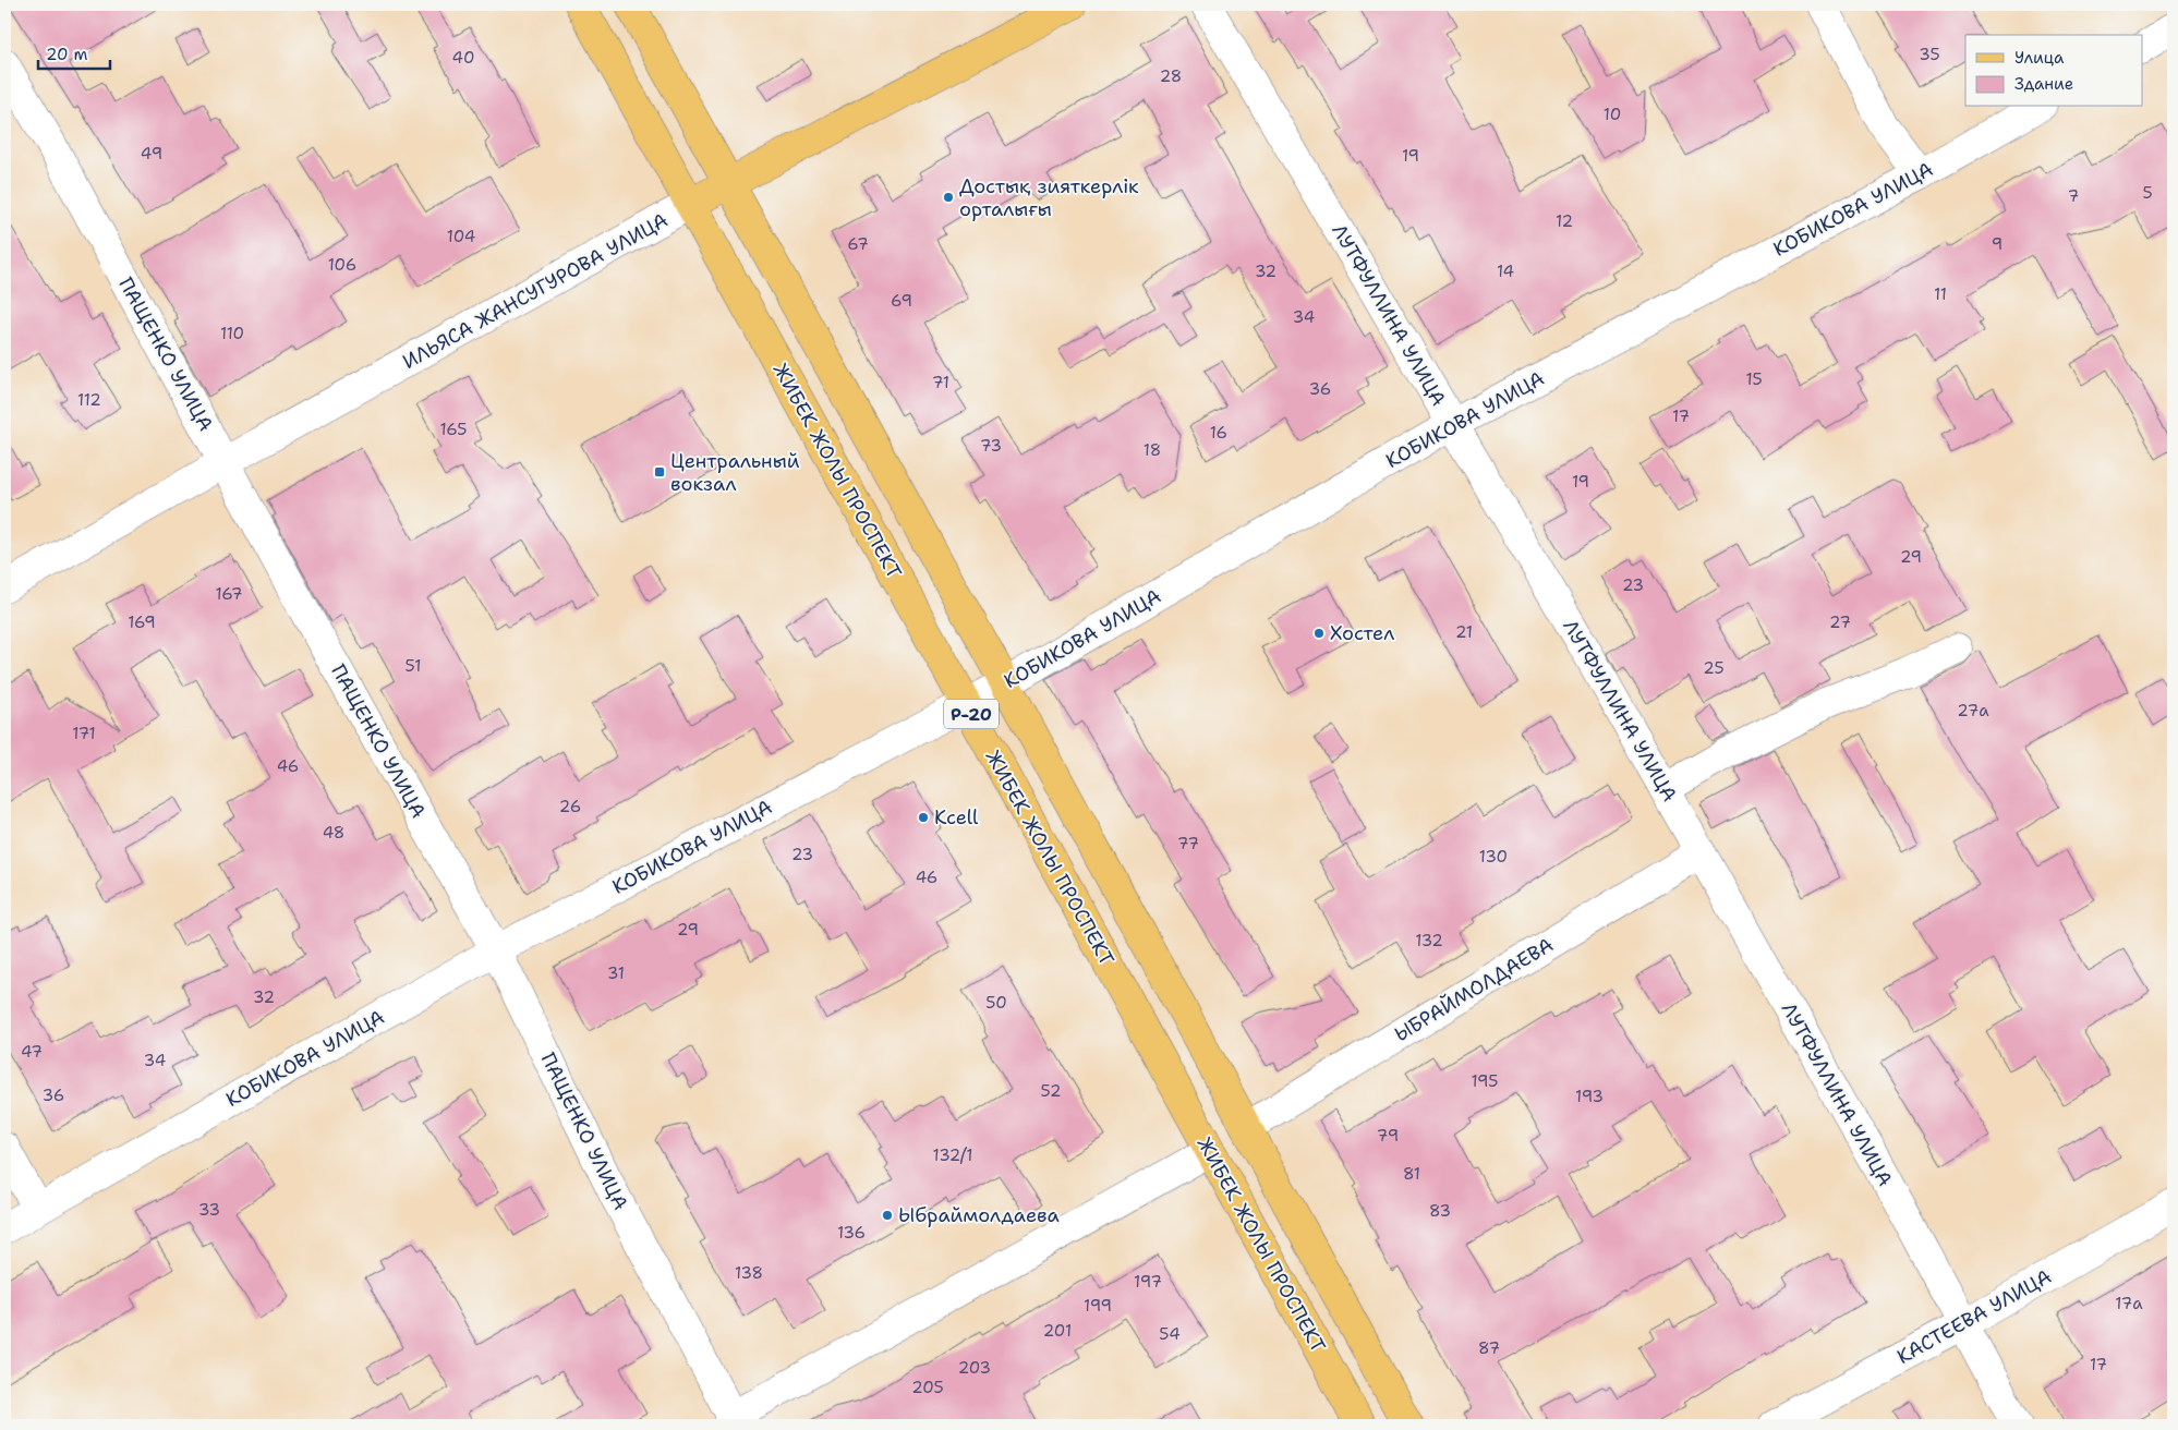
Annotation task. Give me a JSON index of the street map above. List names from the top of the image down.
{
  "streets": {
    "main road": ["ИЛЬЯСА ЖАНСУГУРОВА УЛИЦА", "ЖИБЕК ЖОЛЫ ПРОСПЕКТ", "Р-20"],
    "street": [
      "КОБИКОВА УЛИЦА",
      "ЛУТФУЛЛИНА УЛИЦА",
      "ПАЩЕНКО УЛИЦА",
      "ЫБРАЙМОЛДАЕВА",
      "КАСТЕЕВА УЛИЦА"
    ]
  },
  "crossings": [
    ["КОБИКОВА УЛИЦА", "ЛУТФУЛЛИНА УЛИЦА"],
    ["КОБИКОВА УЛИЦА", "ПАЩЕНКО УЛИЦА"],
    ["КОБИКОВА УЛИЦА", "ЖИБЕК ЖОЛЫ ПРОСПЕКТ"],
    ["ИЛЬЯСА ЖАНСУГУРОВА УЛИЦА", "ПАЩЕНКО УЛИЦА"],
    ["ИЛЬЯСА ЖАНСУГУРОВА УЛИЦА", "ЖИБЕК ЖОЛЫ ПРОСПЕКТ"],
    ["ЛУТФУЛЛИНА УЛИЦА", "ЫБРАЙМОЛДАЕВА"],
    ["ЛУТФУЛЛИНА УЛИЦА", "КАСТЕЕВА УЛИЦА"]
  ],
  "places": {
    "other": [
      "Достық зияткерлік орталығы",
      "Хостел",
      "Kcell",
      "Ыбраймолдаева"
    ],
    "transit": ["Центральный вокзал"]
  },
  "house_numbers": [
    "35",
    "40",
    "28",
    "10",
    "49",
    "19",
    "5",
    "7",
    "12",
    "104",
    "67",
    "9",
    "106",
    "32",
    "14",
    "11",
    "69",
    "34",
    "110",
    "15",
    "71",
    "36",
    "112",
    "17",
    "165",
    "16",
    "73",
    "18",
    "19",
    "29",
    "23",
    "167",
    "169",
    "27",
    "21",
    "51",
    "25",
    "27а",
    "171",
    "46",
    "26",
    "48",
    "77",
    "23",
    "130",
    "46",
    "29",
    "132",
    "31",
    "32",
    "50",
    "47",
    "34",
    "195",
    "52",
    "36",
    "193",
    "79",
    "132/1",
    "81",
    "33",
    "83",
    "136",
    "138",
    "197",
    "17а",
    "199",
    "201",
    "54",
    "87",
    "17",
    "203",
    "205"
  ],
  "legend": ["Улица", "Здание"],
  "scale_bar": "20 m"
}
